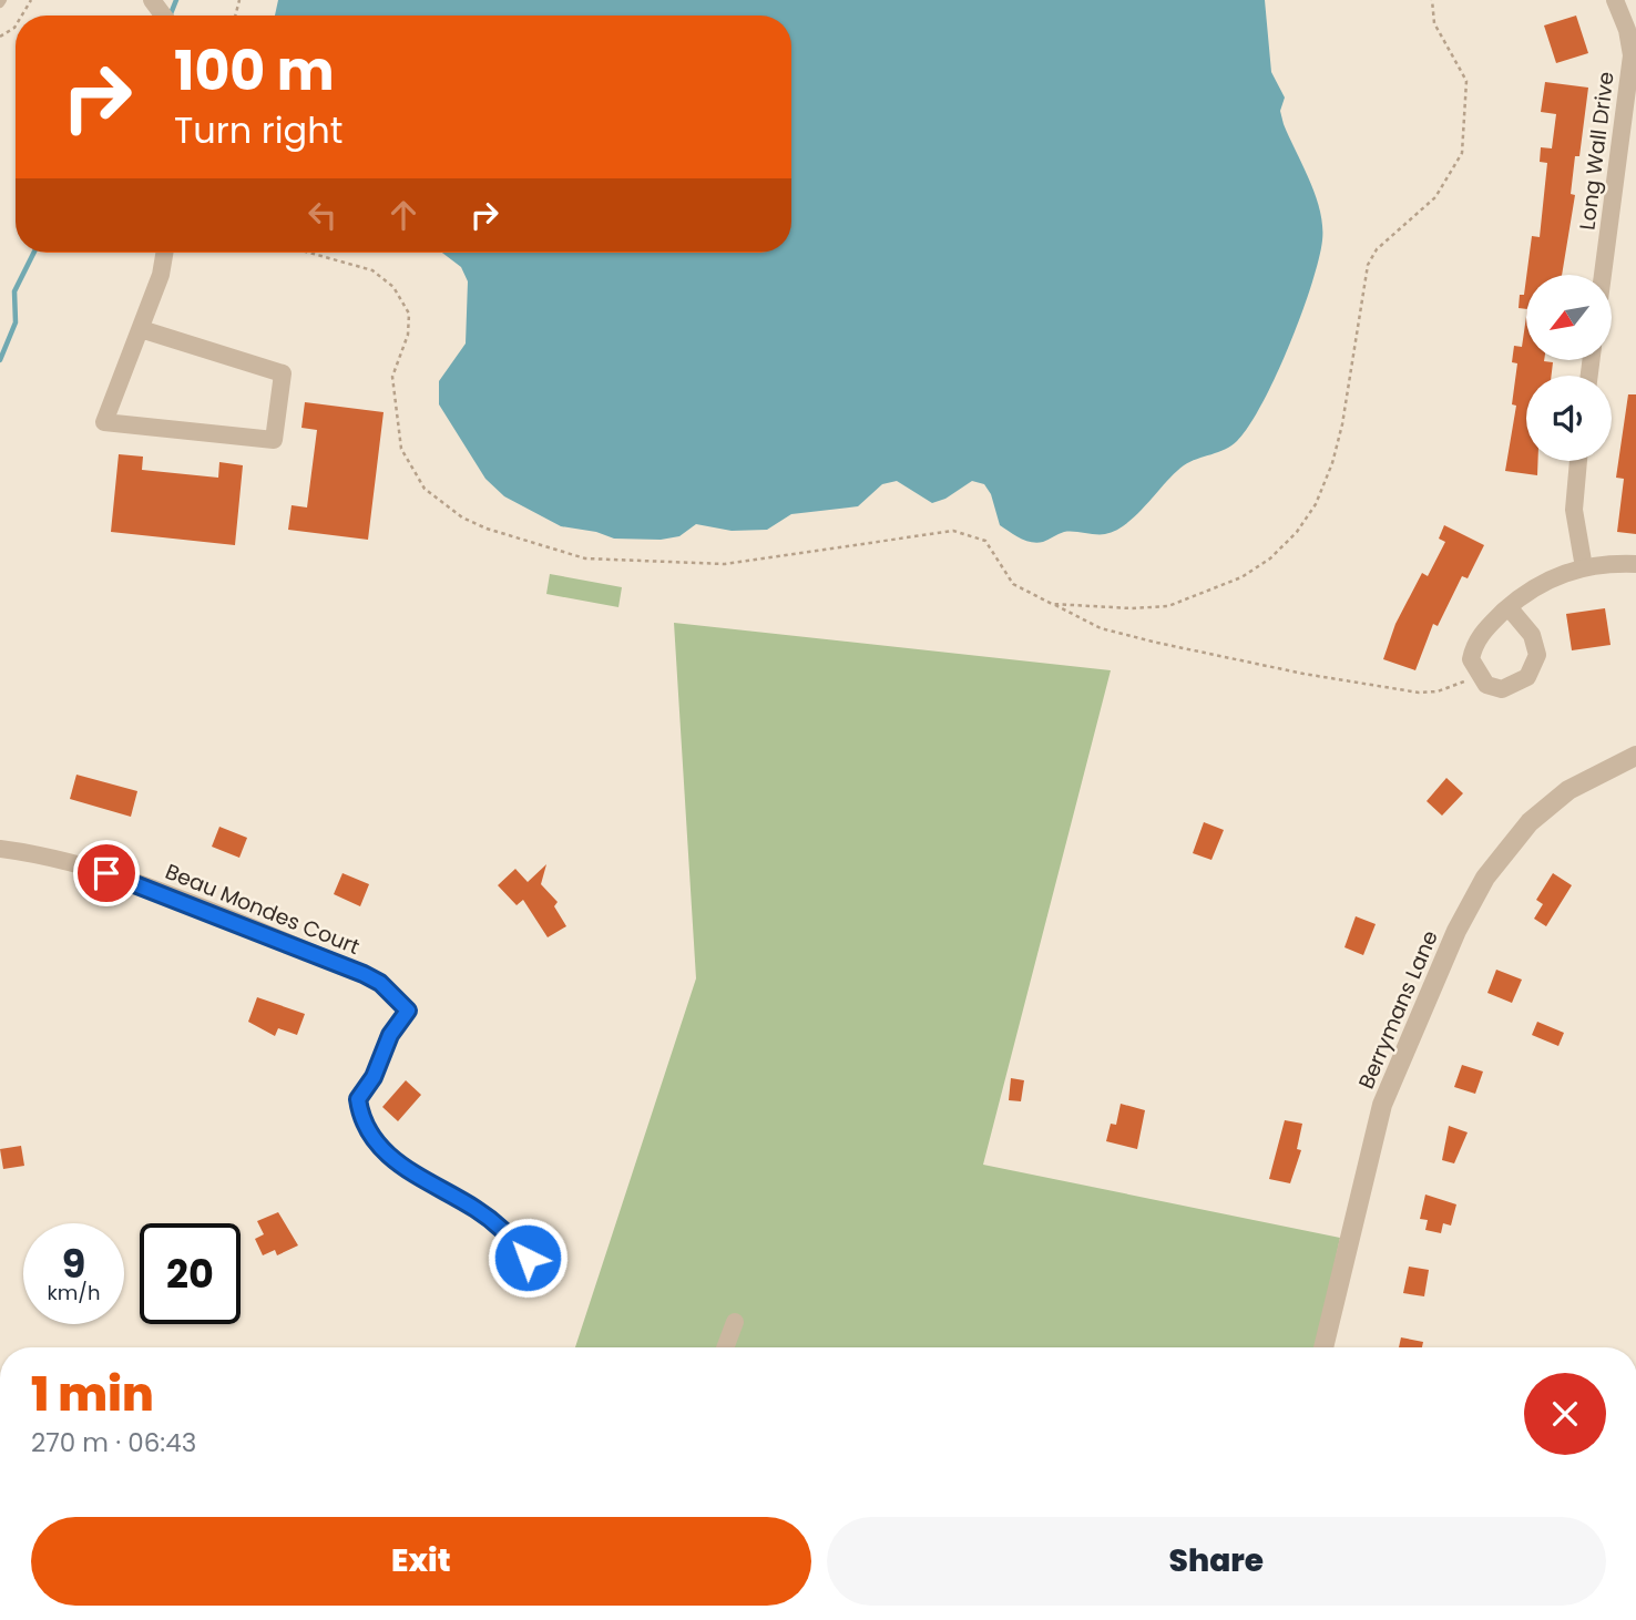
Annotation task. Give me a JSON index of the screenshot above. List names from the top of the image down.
{
  "streets": {
    "street": ["Long Wall Drive", "Beau Mondes Court", "Berrymans Lane"]
  },
  "north": "bottom left",
  "page": {
    "turn": ["100 m", "Turn right"],
    "speed": "9 km/h",
    "limit": "20",
    "heading": ["1 min", "270 m · 06:43"],
    "buttons": ["Exit", "Share"]
  }
}
